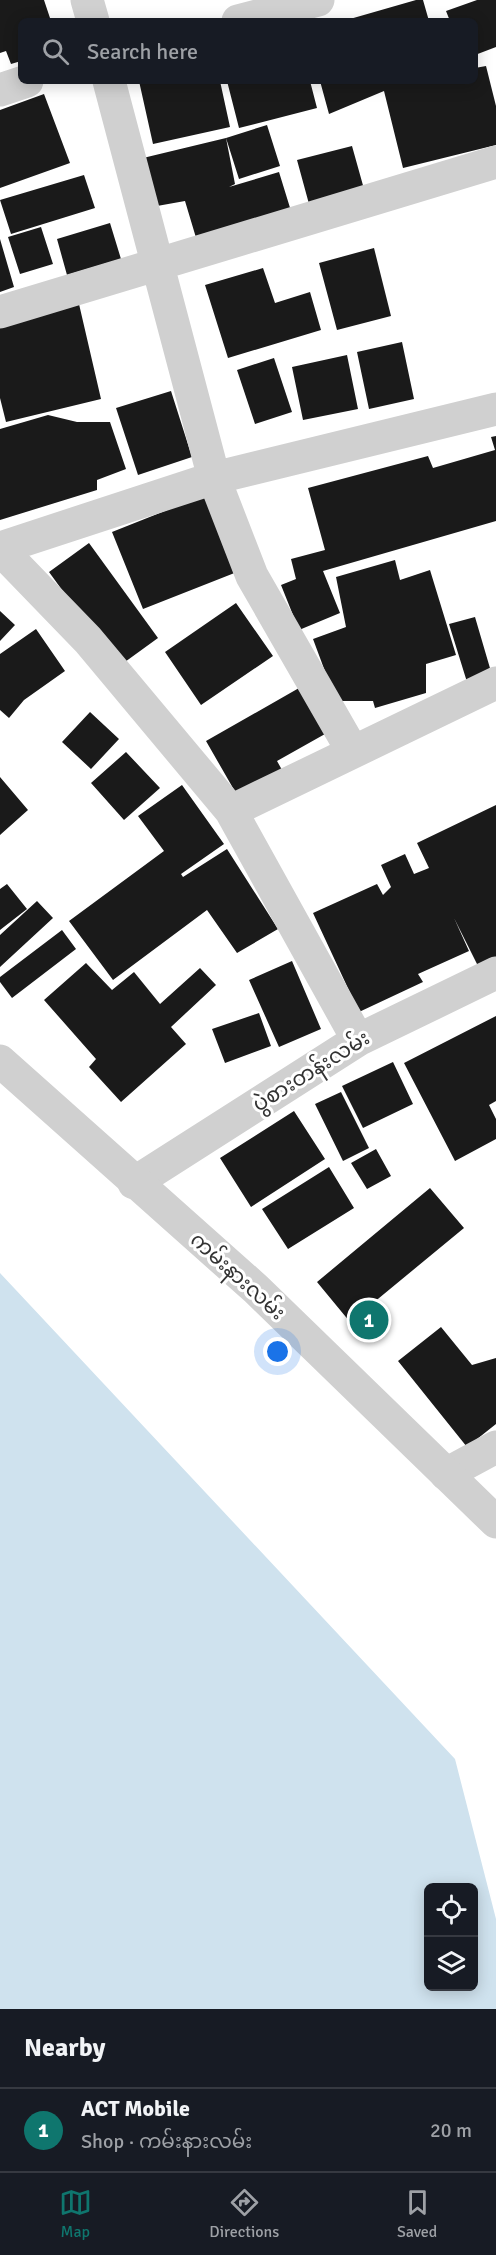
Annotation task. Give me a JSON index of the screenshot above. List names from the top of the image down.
{
  "streets": {
    "street": ["ပွဲစားတန်းလမ်း", "ကမ်းနားလမ်း"]
  },
  "crossings": [
    ["ပွဲစားတန်းလမ်း", "ကမ်းနားလမ်း"]
  ],
  "page": {
    "search": "Search here",
    "pins": "1",
    "heading": "Nearby",
    "list": [
      {
        "mark": "1",
        "name": "ACT Mobile",
        "note": "Shop · ကမ်းနားလမ်း",
        "value": "20 m"
      }
    ],
    "nav": ["Map", "Directions", "Saved"]
  }
}
